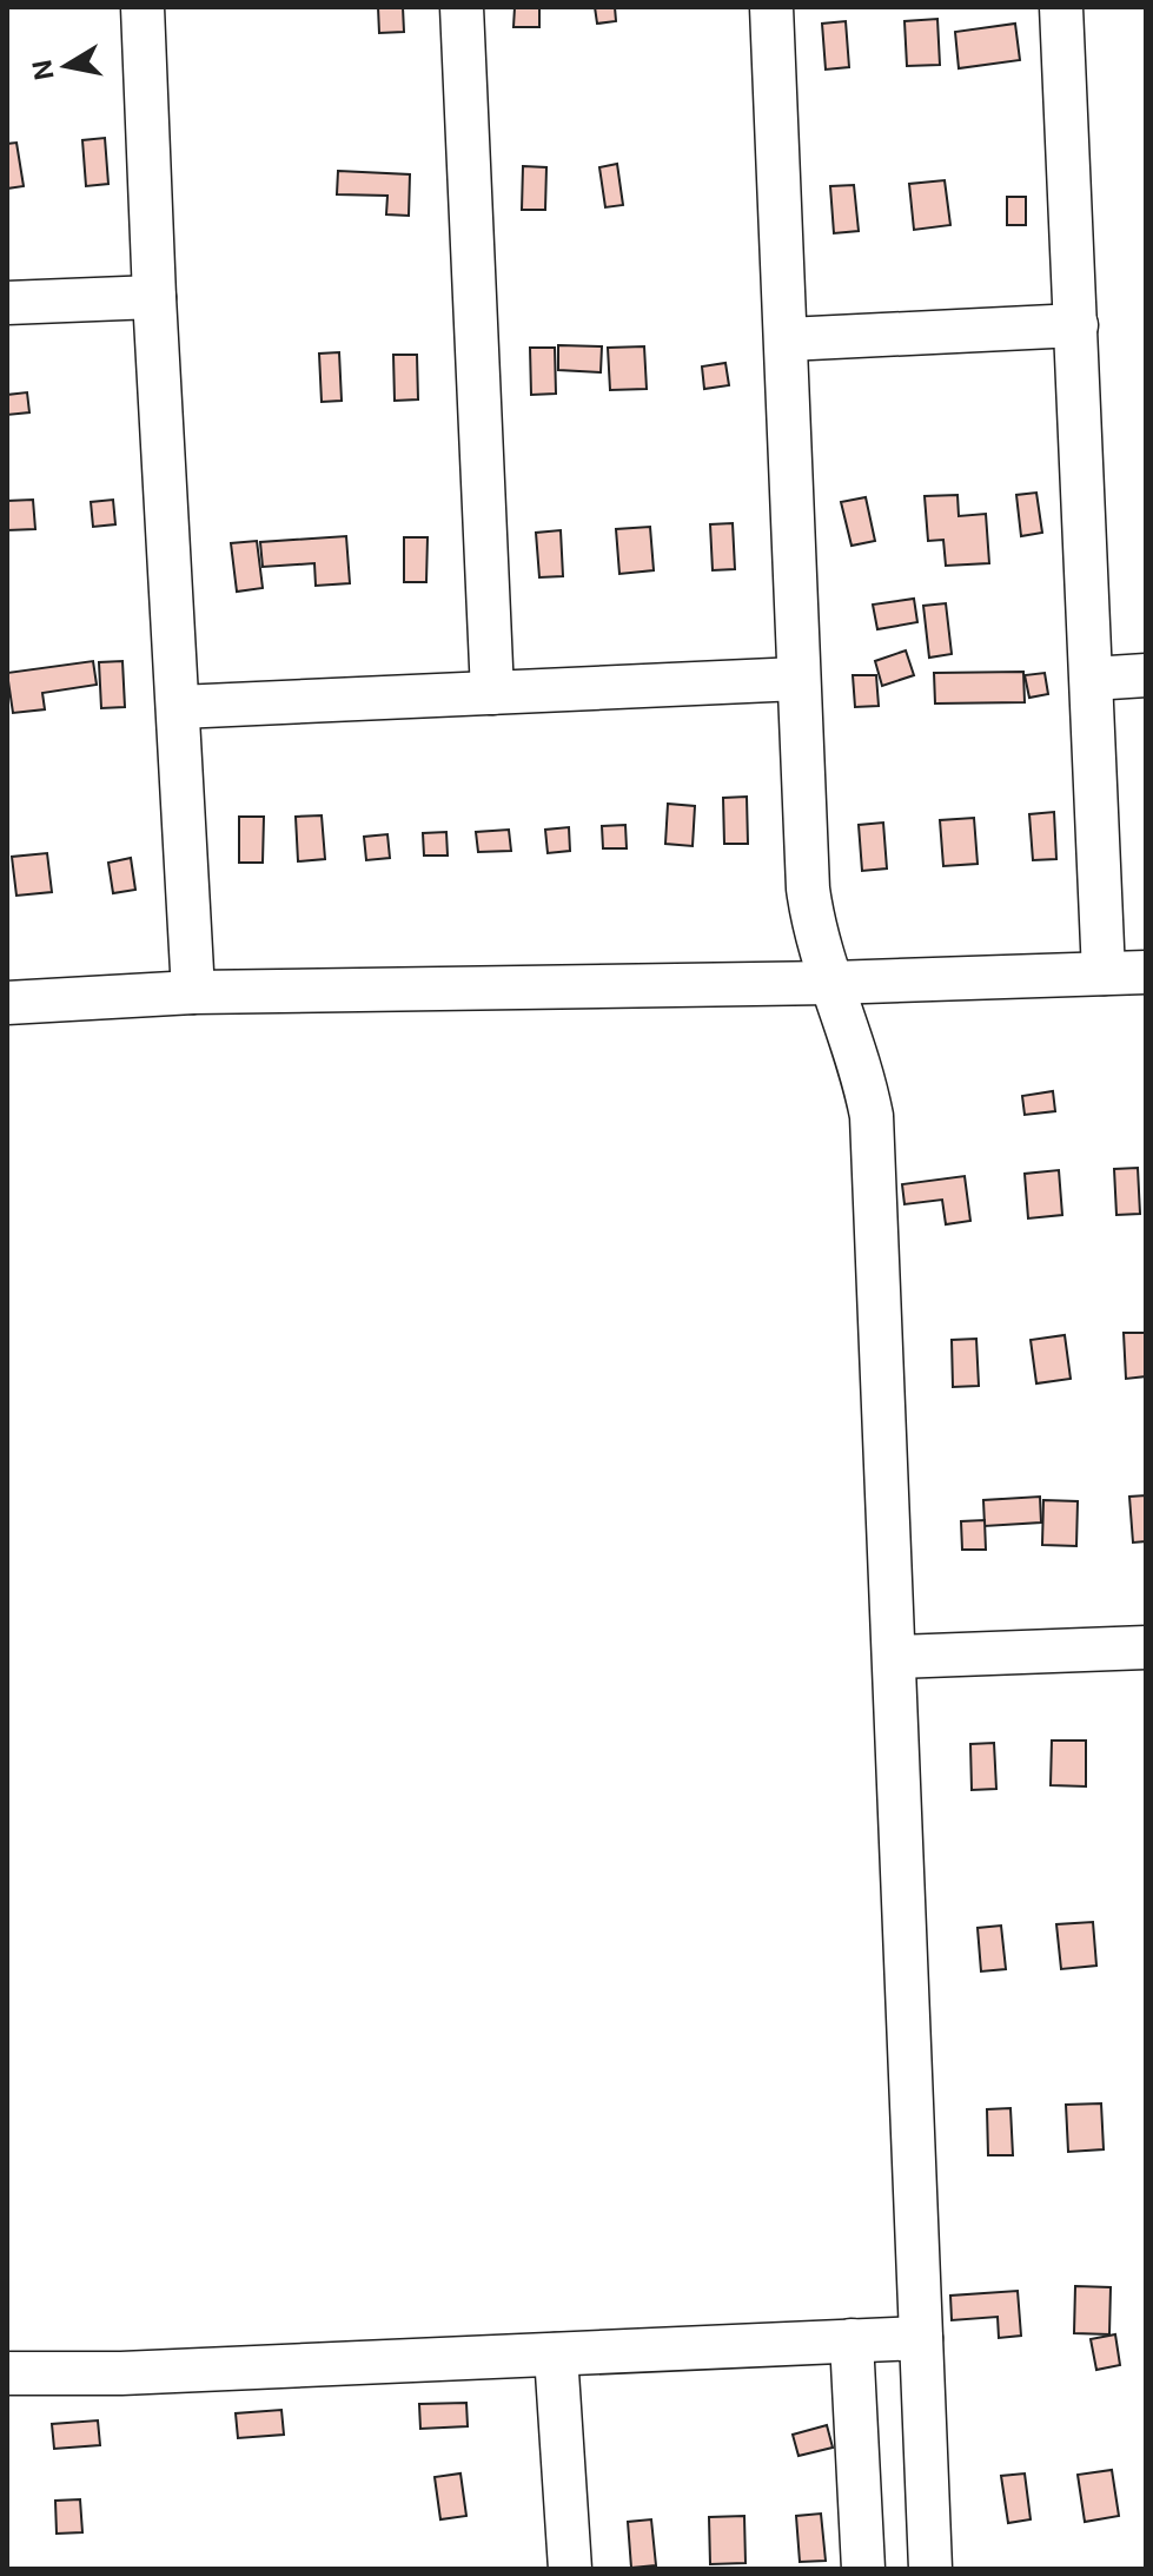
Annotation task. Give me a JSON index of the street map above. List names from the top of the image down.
{
  "north": "left"
}
